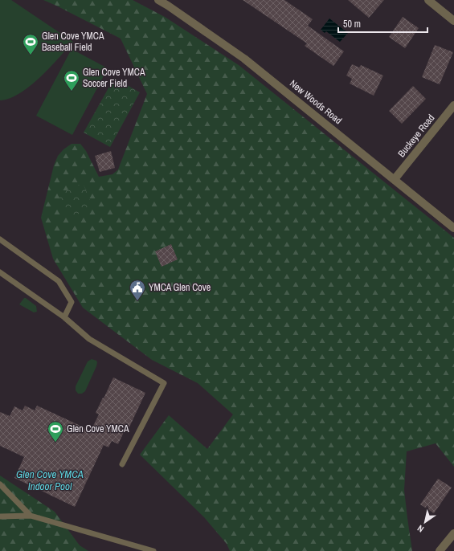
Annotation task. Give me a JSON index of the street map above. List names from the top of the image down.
{
  "streets": {
    "street": ["New Woods Road", "Buckeye Road"]
  },
  "crossings": [
    ["New Woods Road", "Buckeye Road"]
  ],
  "water": ["Glen Cove YMCA Indoor Pool"],
  "places": {
    "sports": ["Glen Cove YMCA Baseball Field", "Glen Cove YMCA Soccer Field", "Glen Cove YMCA"],
    "public building": ["YMCA Glen Cove"]
  },
  "scale_bar": "50 m",
  "north": "bottom left"
}
